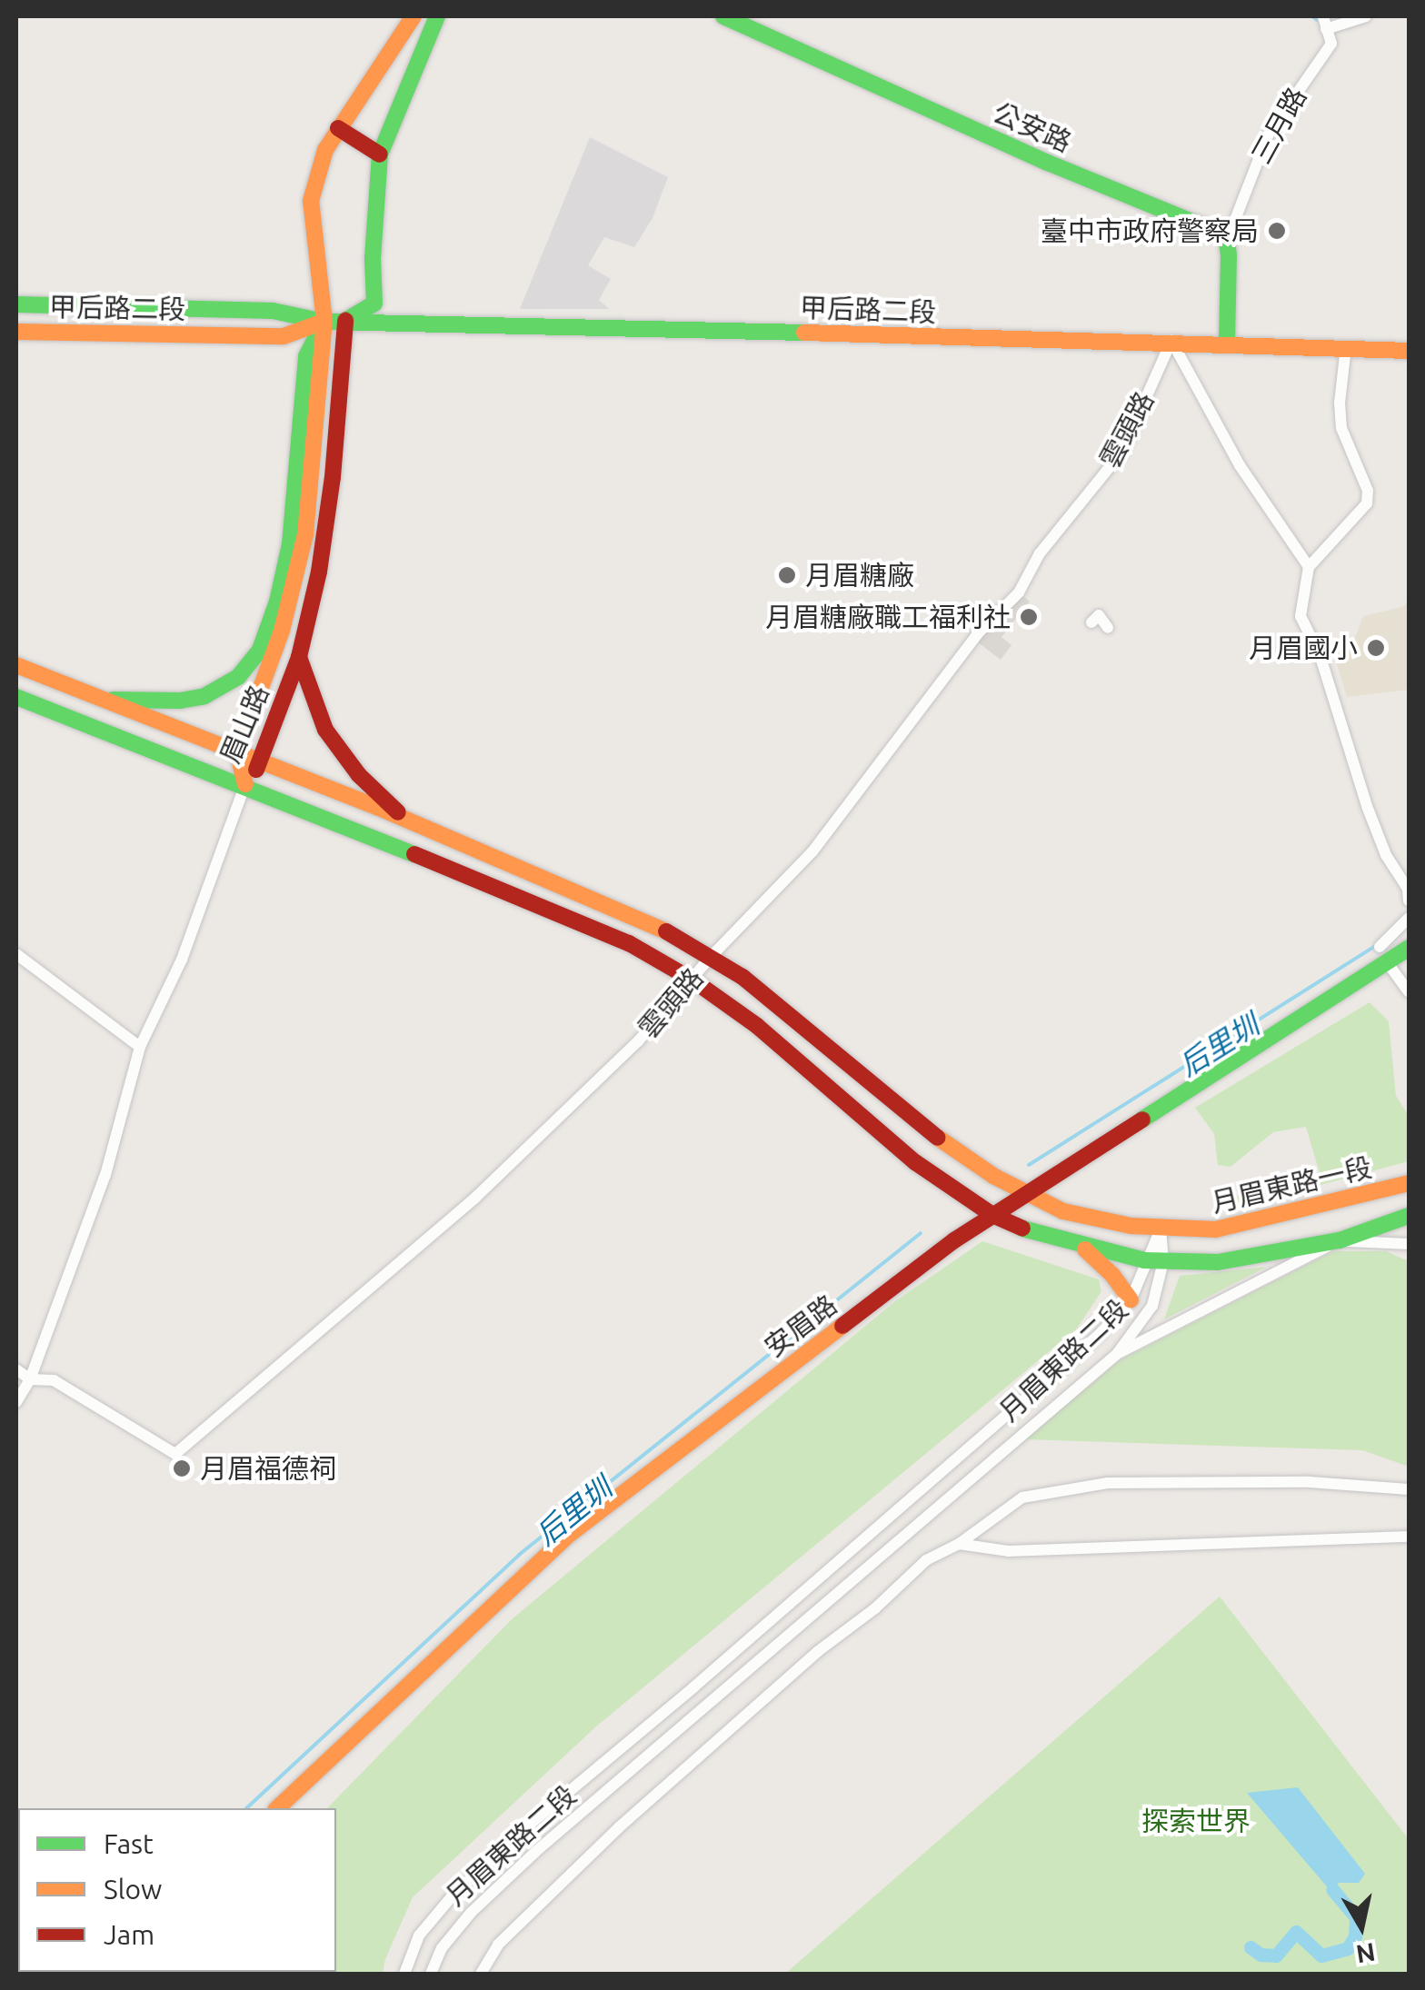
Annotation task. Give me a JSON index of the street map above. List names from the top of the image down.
{
  "streets": {
    "street": [
      "三月路",
      "公安路",
      "甲后路二段",
      "雲頭路",
      "眉山路",
      "月眉東路一段",
      "安眉路",
      "月眉東路二段"
    ]
  },
  "crossings": [
    ["三月路", "公安路"],
    ["甲后路二段", "雲頭路"],
    ["甲后路二段", "眉山路"],
    ["雲頭路", "月眉東路一段"],
    ["眉山路", "月眉東路一段"],
    ["月眉東路一段", "安眉路"],
    ["月眉東路一段", "月眉東路二段"]
  ],
  "water": ["后里圳"],
  "parks": ["探索世界"],
  "places": [
    "臺中市政府警察局",
    "月眉糖廠",
    "月眉糖廠職工福利社",
    "月眉國小",
    "月眉福德祠"
  ],
  "legend": ["Fast", "Slow", "Jam"],
  "north": "bottom"
}
